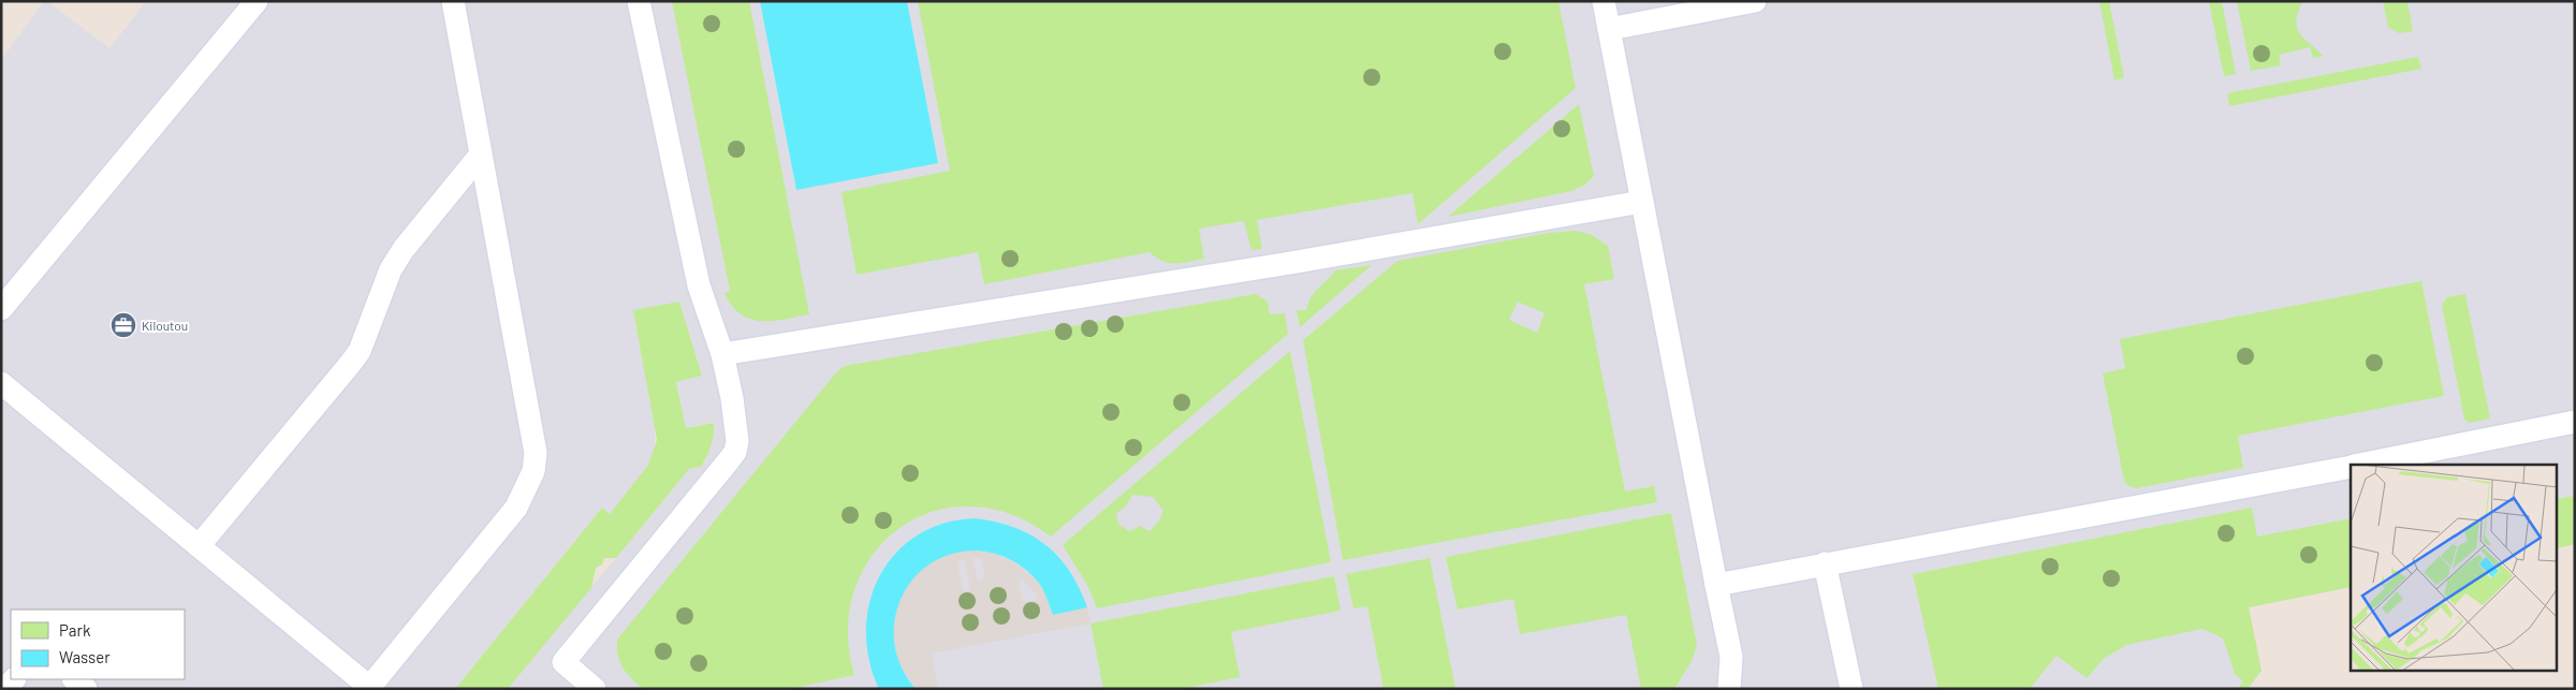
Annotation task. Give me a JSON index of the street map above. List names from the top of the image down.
{
  "places": {
    "office": ["Kiloutou"]
  },
  "legend": ["Park", "Wasser"]
}
